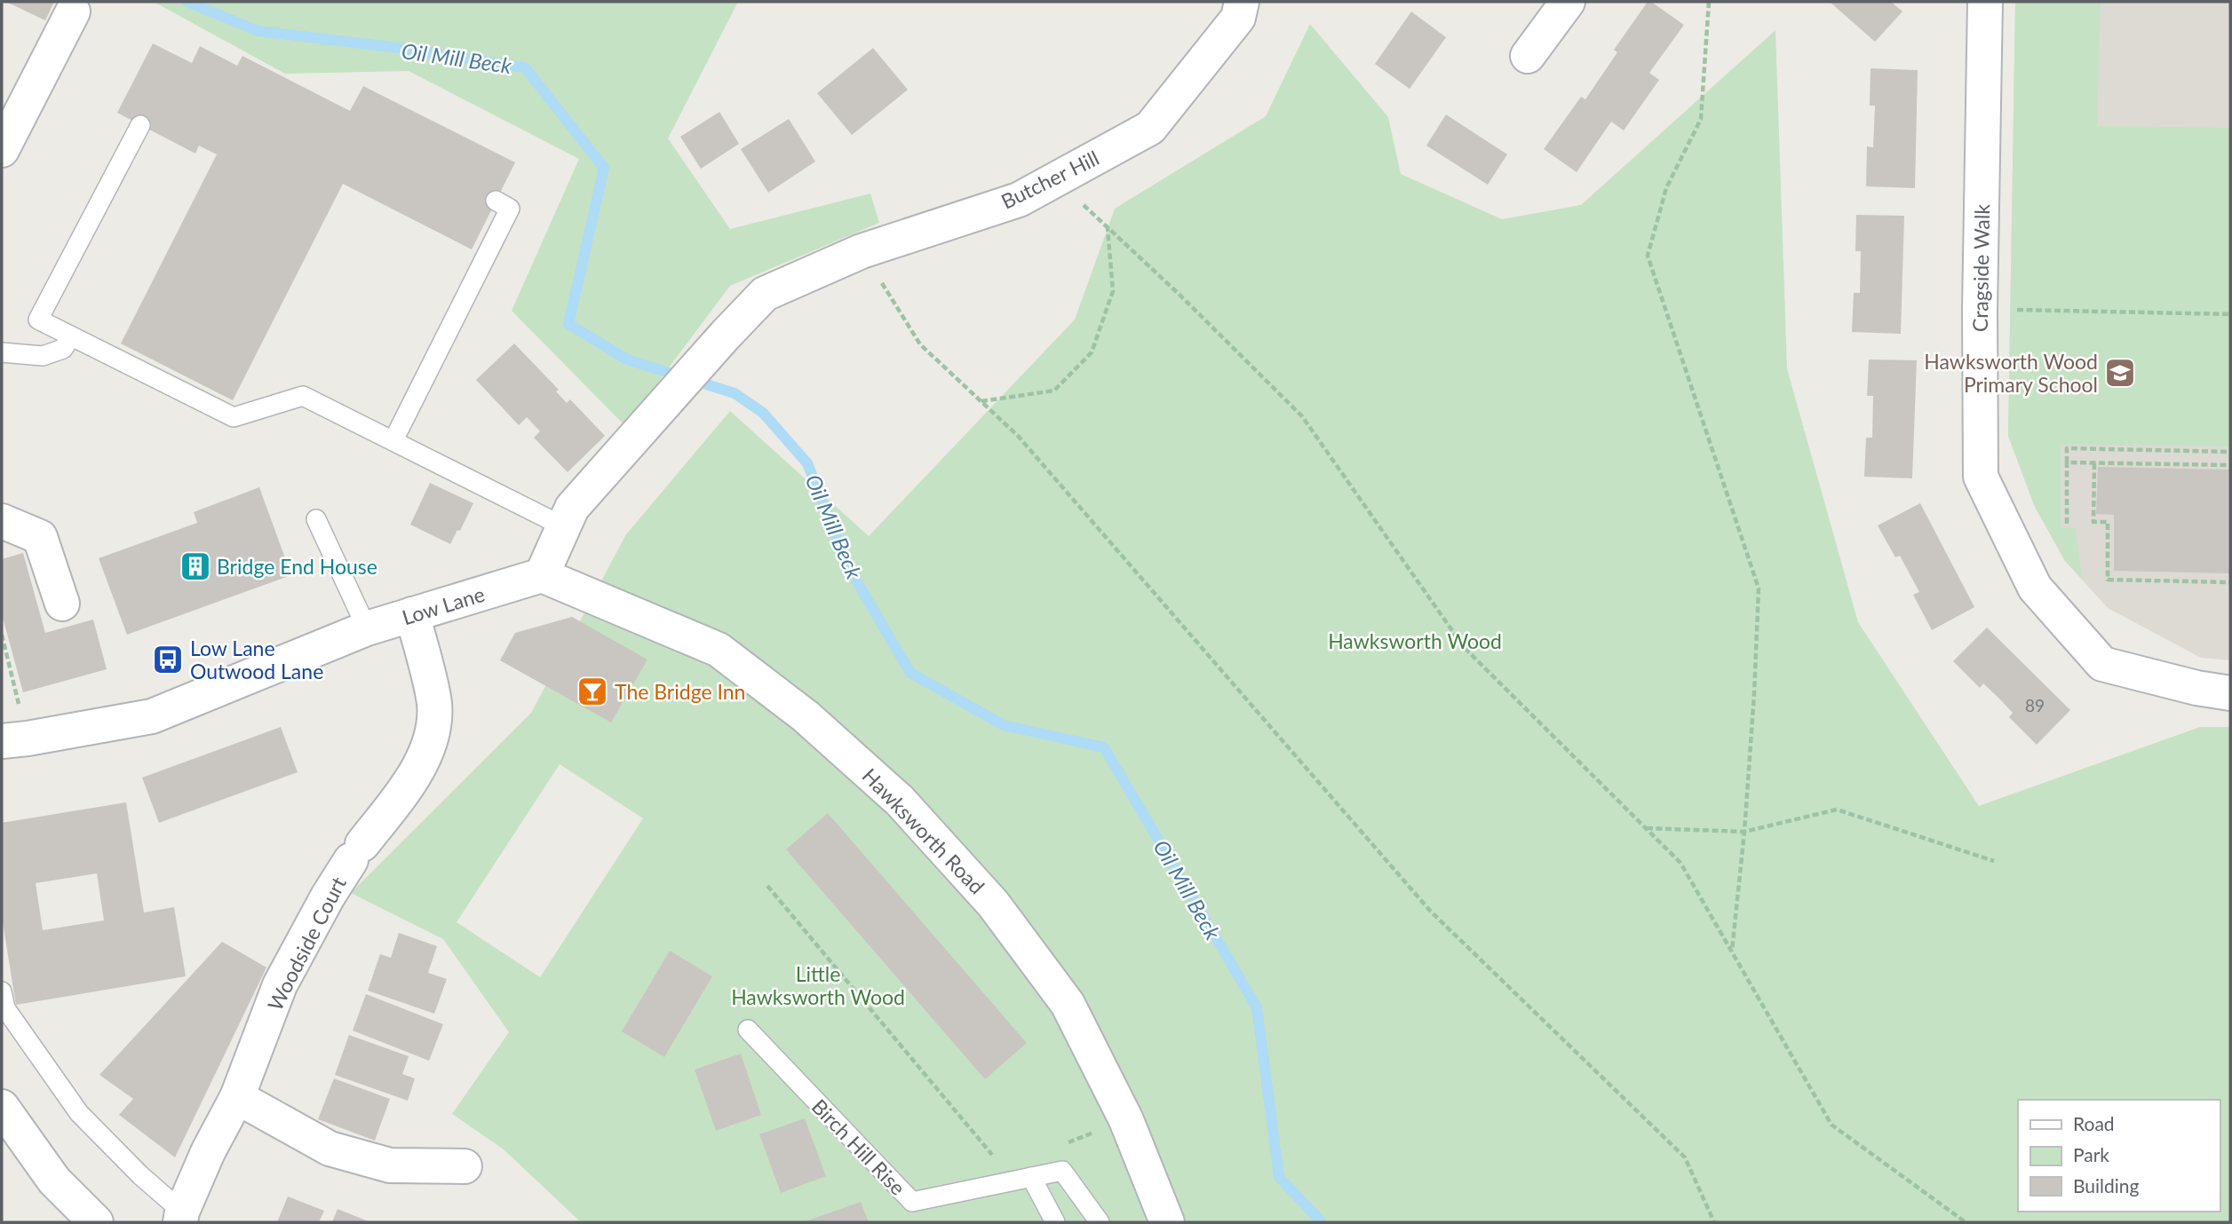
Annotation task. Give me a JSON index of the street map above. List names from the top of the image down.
{
  "streets": {
    "street": [
      "Butcher Hill",
      "Cragside Walk",
      "Low Lane",
      "Hawksworth Road",
      "Woodside Court"
    ],
    "lane": ["Birch Hill Rise"]
  },
  "crossings": [
    ["Low Lane", "Hawksworth Road"],
    ["Low Lane", "Woodside Court"]
  ],
  "water": ["Oil Mill Beck"],
  "parks": ["Hawksworth Wood", "Little Hawksworth Wood"],
  "places": {
    "school or university": ["Hawksworth Wood Primary School"],
    "building": ["Bridge End House"],
    "bus stop": ["Low Lane Outwood Lane"],
    "bar": ["The Bridge Inn"]
  },
  "house_numbers": ["89"],
  "legend": ["Road", "Park", "Building"]
}
